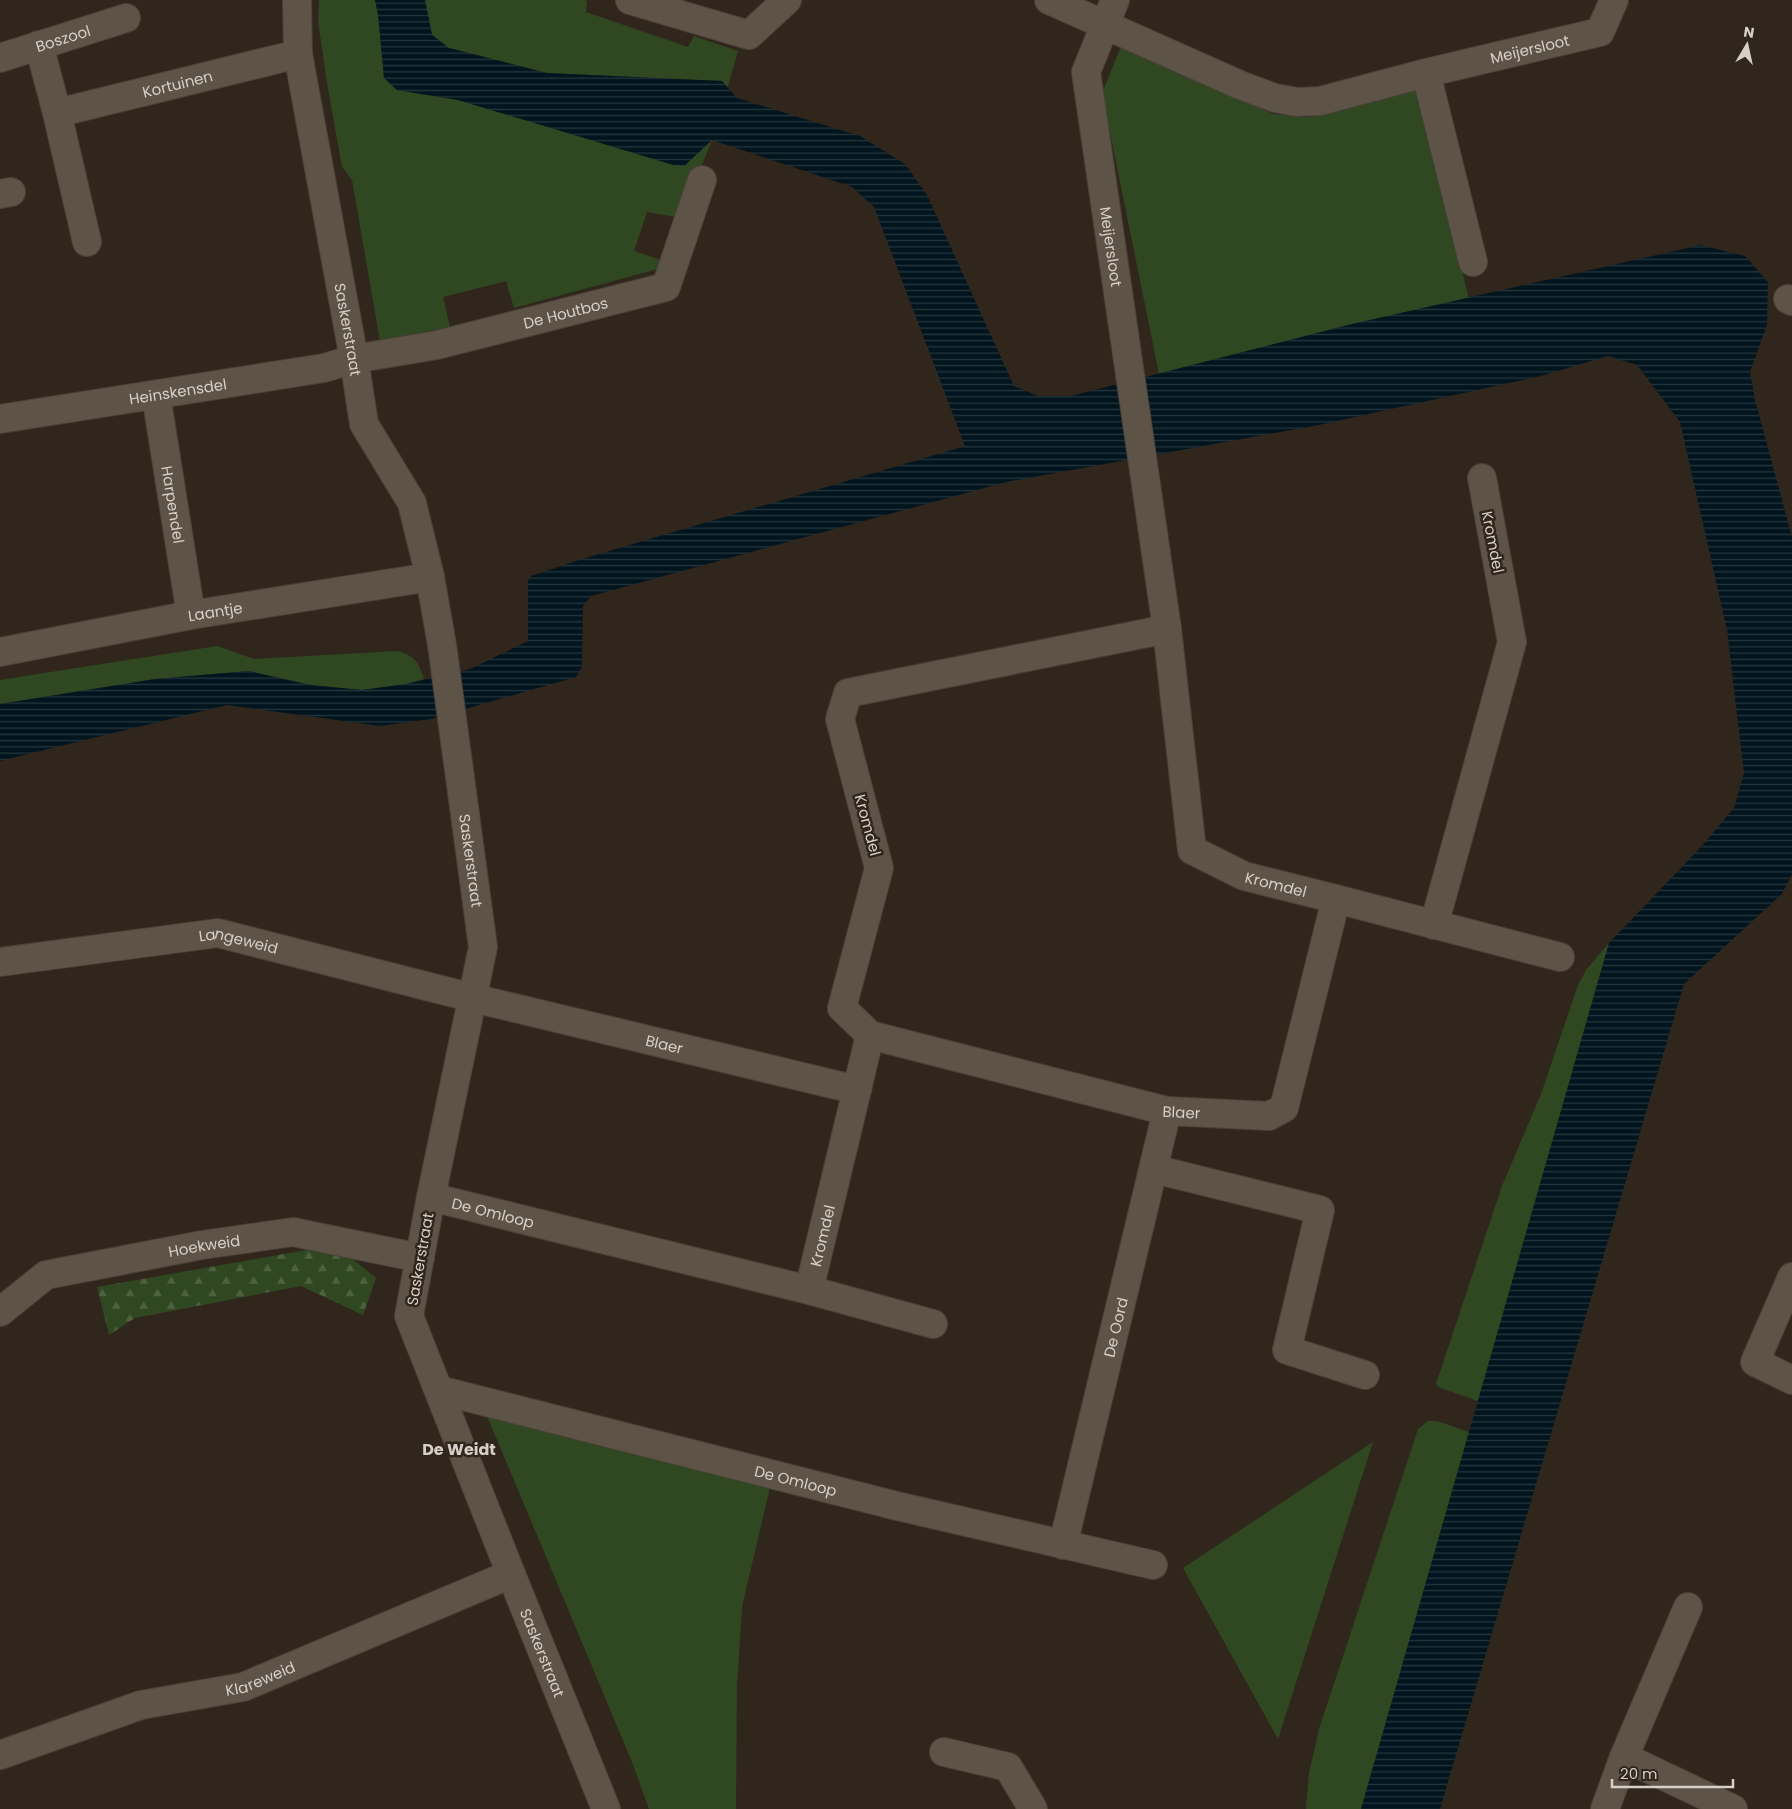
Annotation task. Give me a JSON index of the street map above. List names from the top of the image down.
{
  "streets": {
    "street": [
      "Boszool",
      "Meijersloot",
      "Kortuinen",
      "De Houtbos",
      "Saskerstraat",
      "Heinskensdel",
      "Harpendel",
      "Kromdel",
      "Laantje",
      "Langeweid",
      "Blaer",
      "De Omloop",
      "Hoekweid",
      "De Oord",
      "Klareweid"
    ]
  },
  "crossings": [
    ["Meijersloot", "Kromdel"],
    ["Kortuinen", "Saskerstraat"],
    ["De Houtbos", "Saskerstraat"],
    ["De Houtbos", "Heinskensdel"],
    ["Saskerstraat", "Heinskensdel"],
    ["Saskerstraat", "Laantje"],
    ["Saskerstraat", "Langeweid"],
    ["Saskerstraat", "Blaer"],
    ["Saskerstraat", "De Omloop"],
    ["Saskerstraat", "Hoekweid"],
    ["Saskerstraat", "Klareweid"],
    ["Heinskensdel", "Harpendel"],
    ["Harpendel", "Laantje"],
    ["Kromdel", "Blaer"],
    ["Kromdel", "De Omloop"],
    ["Langeweid", "Blaer"],
    ["Blaer", "De Oord"],
    ["De Omloop", "De Oord"]
  ],
  "districts": ["De Weidt"],
  "scale_bar": "20 m",
  "north": "top"
}
